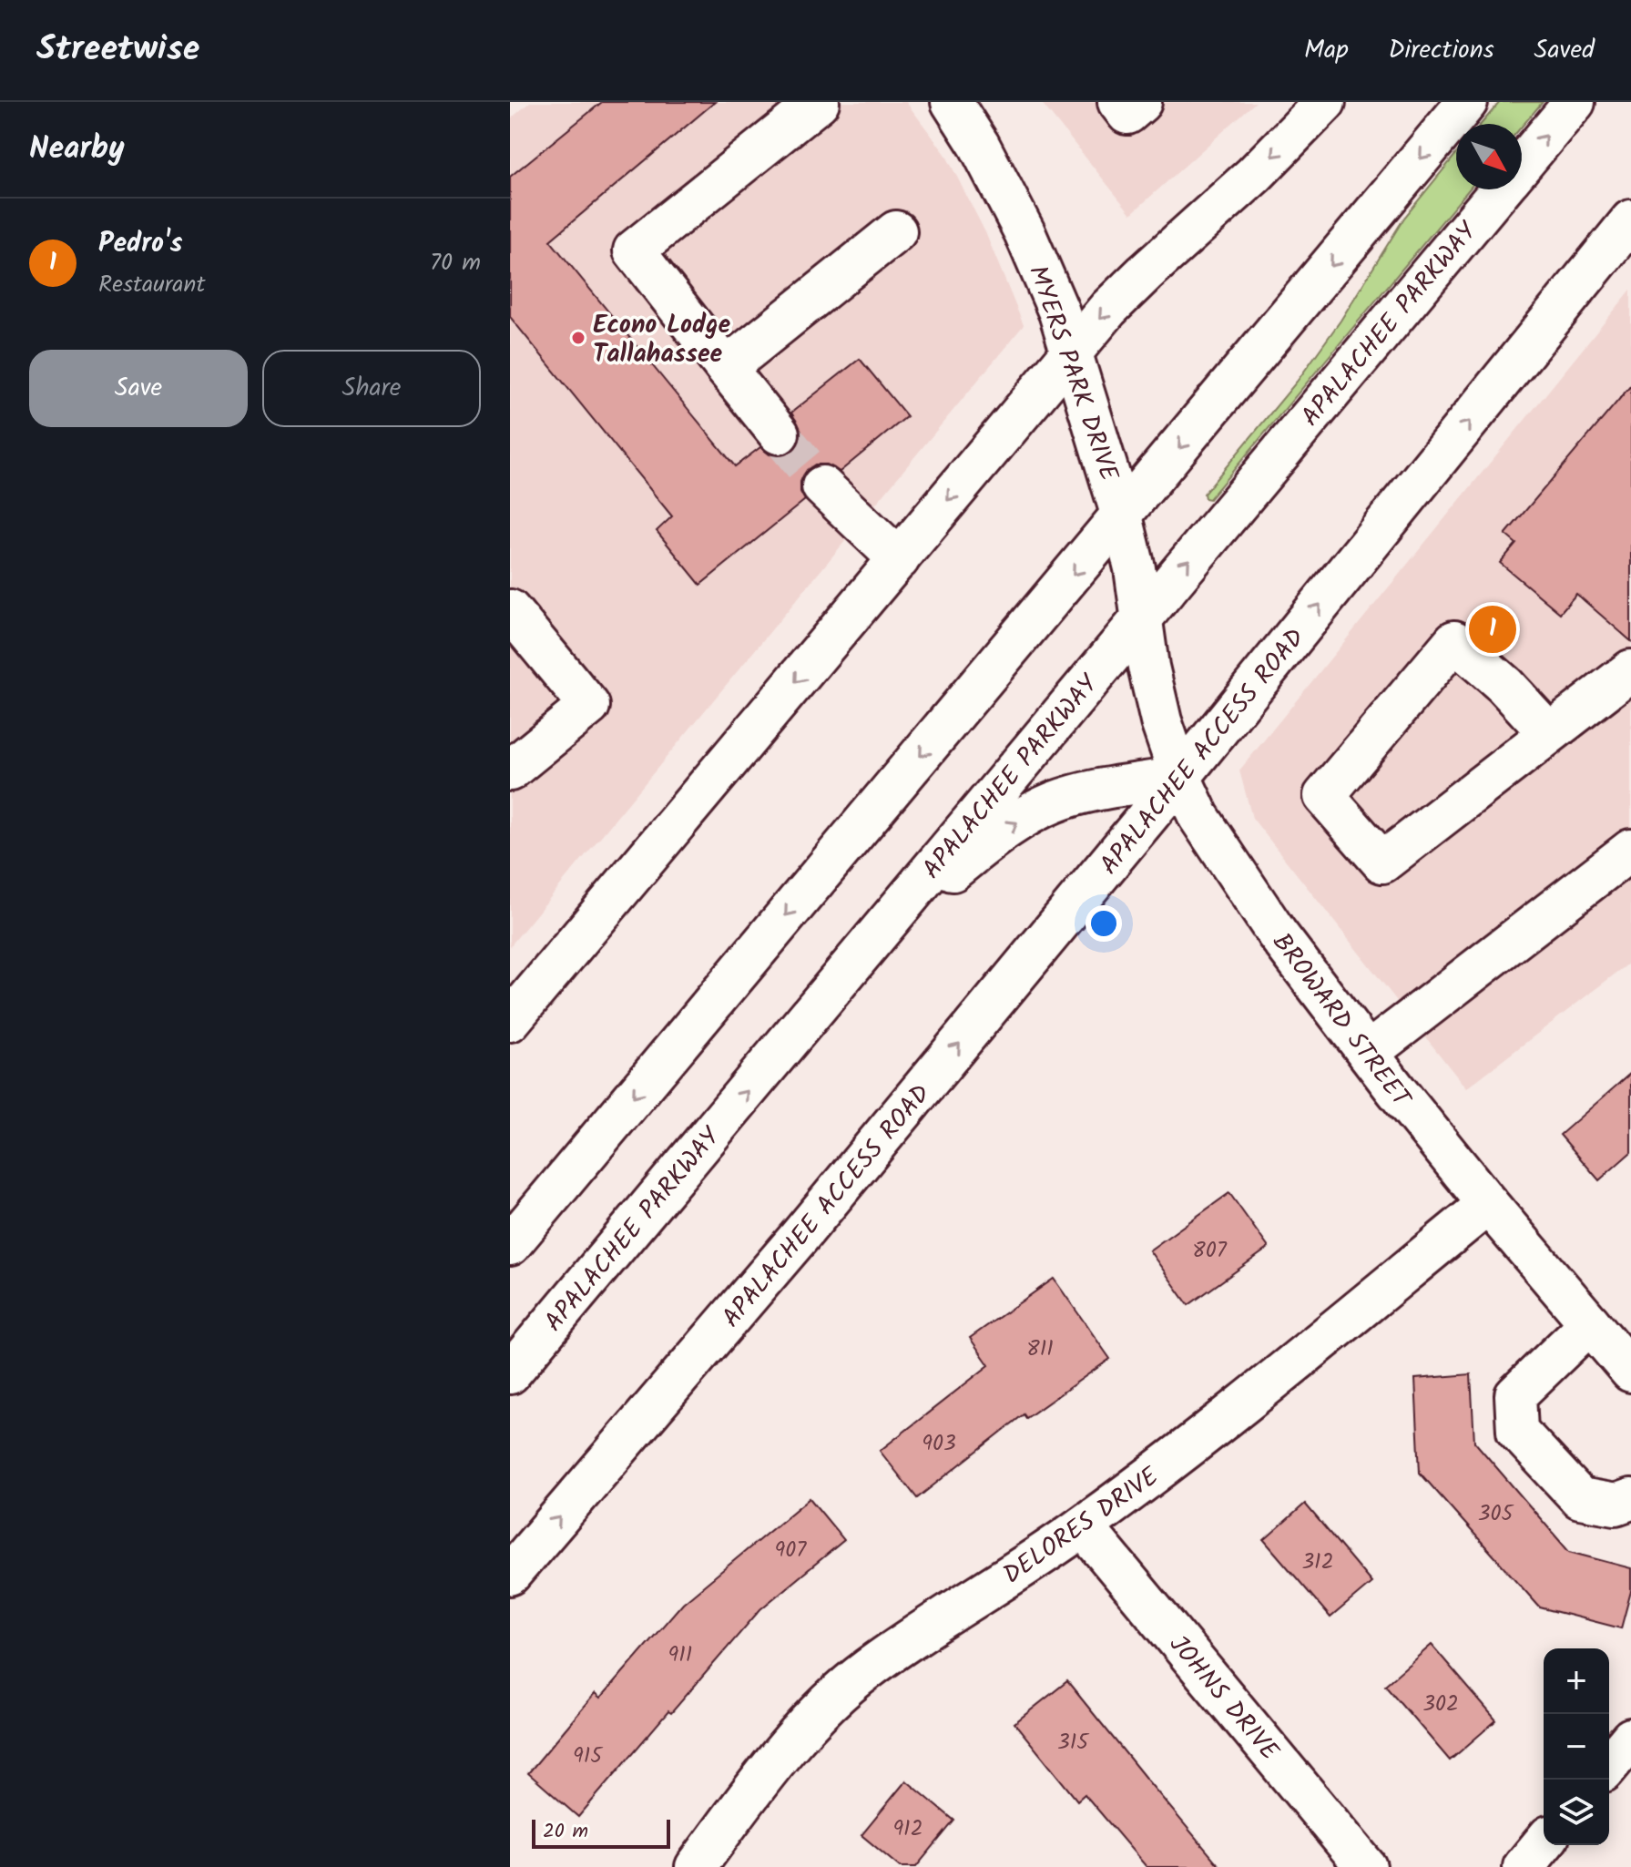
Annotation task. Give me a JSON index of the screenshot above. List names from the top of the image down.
{
  "streets": {
    "street": [
      "APALACHEE PARKWAY",
      "MYERS PARK DRIVE",
      "APALACHEE ACCESS ROAD",
      "BROWARD STREET",
      "DELORES DRIVE",
      "JOHNS DRIVE"
    ]
  },
  "crossings": [
    ["APALACHEE PARKWAY", "MYERS PARK DRIVE"],
    ["APALACHEE PARKWAY", "BROWARD STREET"],
    ["MYERS PARK DRIVE", "BROWARD STREET"],
    ["APALACHEE ACCESS ROAD", "BROWARD STREET"],
    ["BROWARD STREET", "DELORES DRIVE"],
    ["DELORES DRIVE", "JOHNS DRIVE"]
  ],
  "places": ["Econo Lodge Tallahassee"],
  "house_numbers": [
    "807",
    "811",
    "903",
    "305",
    "907",
    "312",
    "911",
    "302",
    "315",
    "915",
    "912"
  ],
  "scale_bar": "20 m",
  "north": "bottom right",
  "page": {
    "header": "Streetwise",
    "nav": ["Map", "Directions", "Saved"],
    "heading": "Nearby",
    "list": [
      {
        "mark": "1",
        "name": "Pedro's",
        "note": "Restaurant",
        "value": "70 m"
      }
    ],
    "buttons": ["Save", "Share"],
    "pins": "1",
    "map_buttons": ["+", "−"],
    "scale": "20 m"
  }
}
